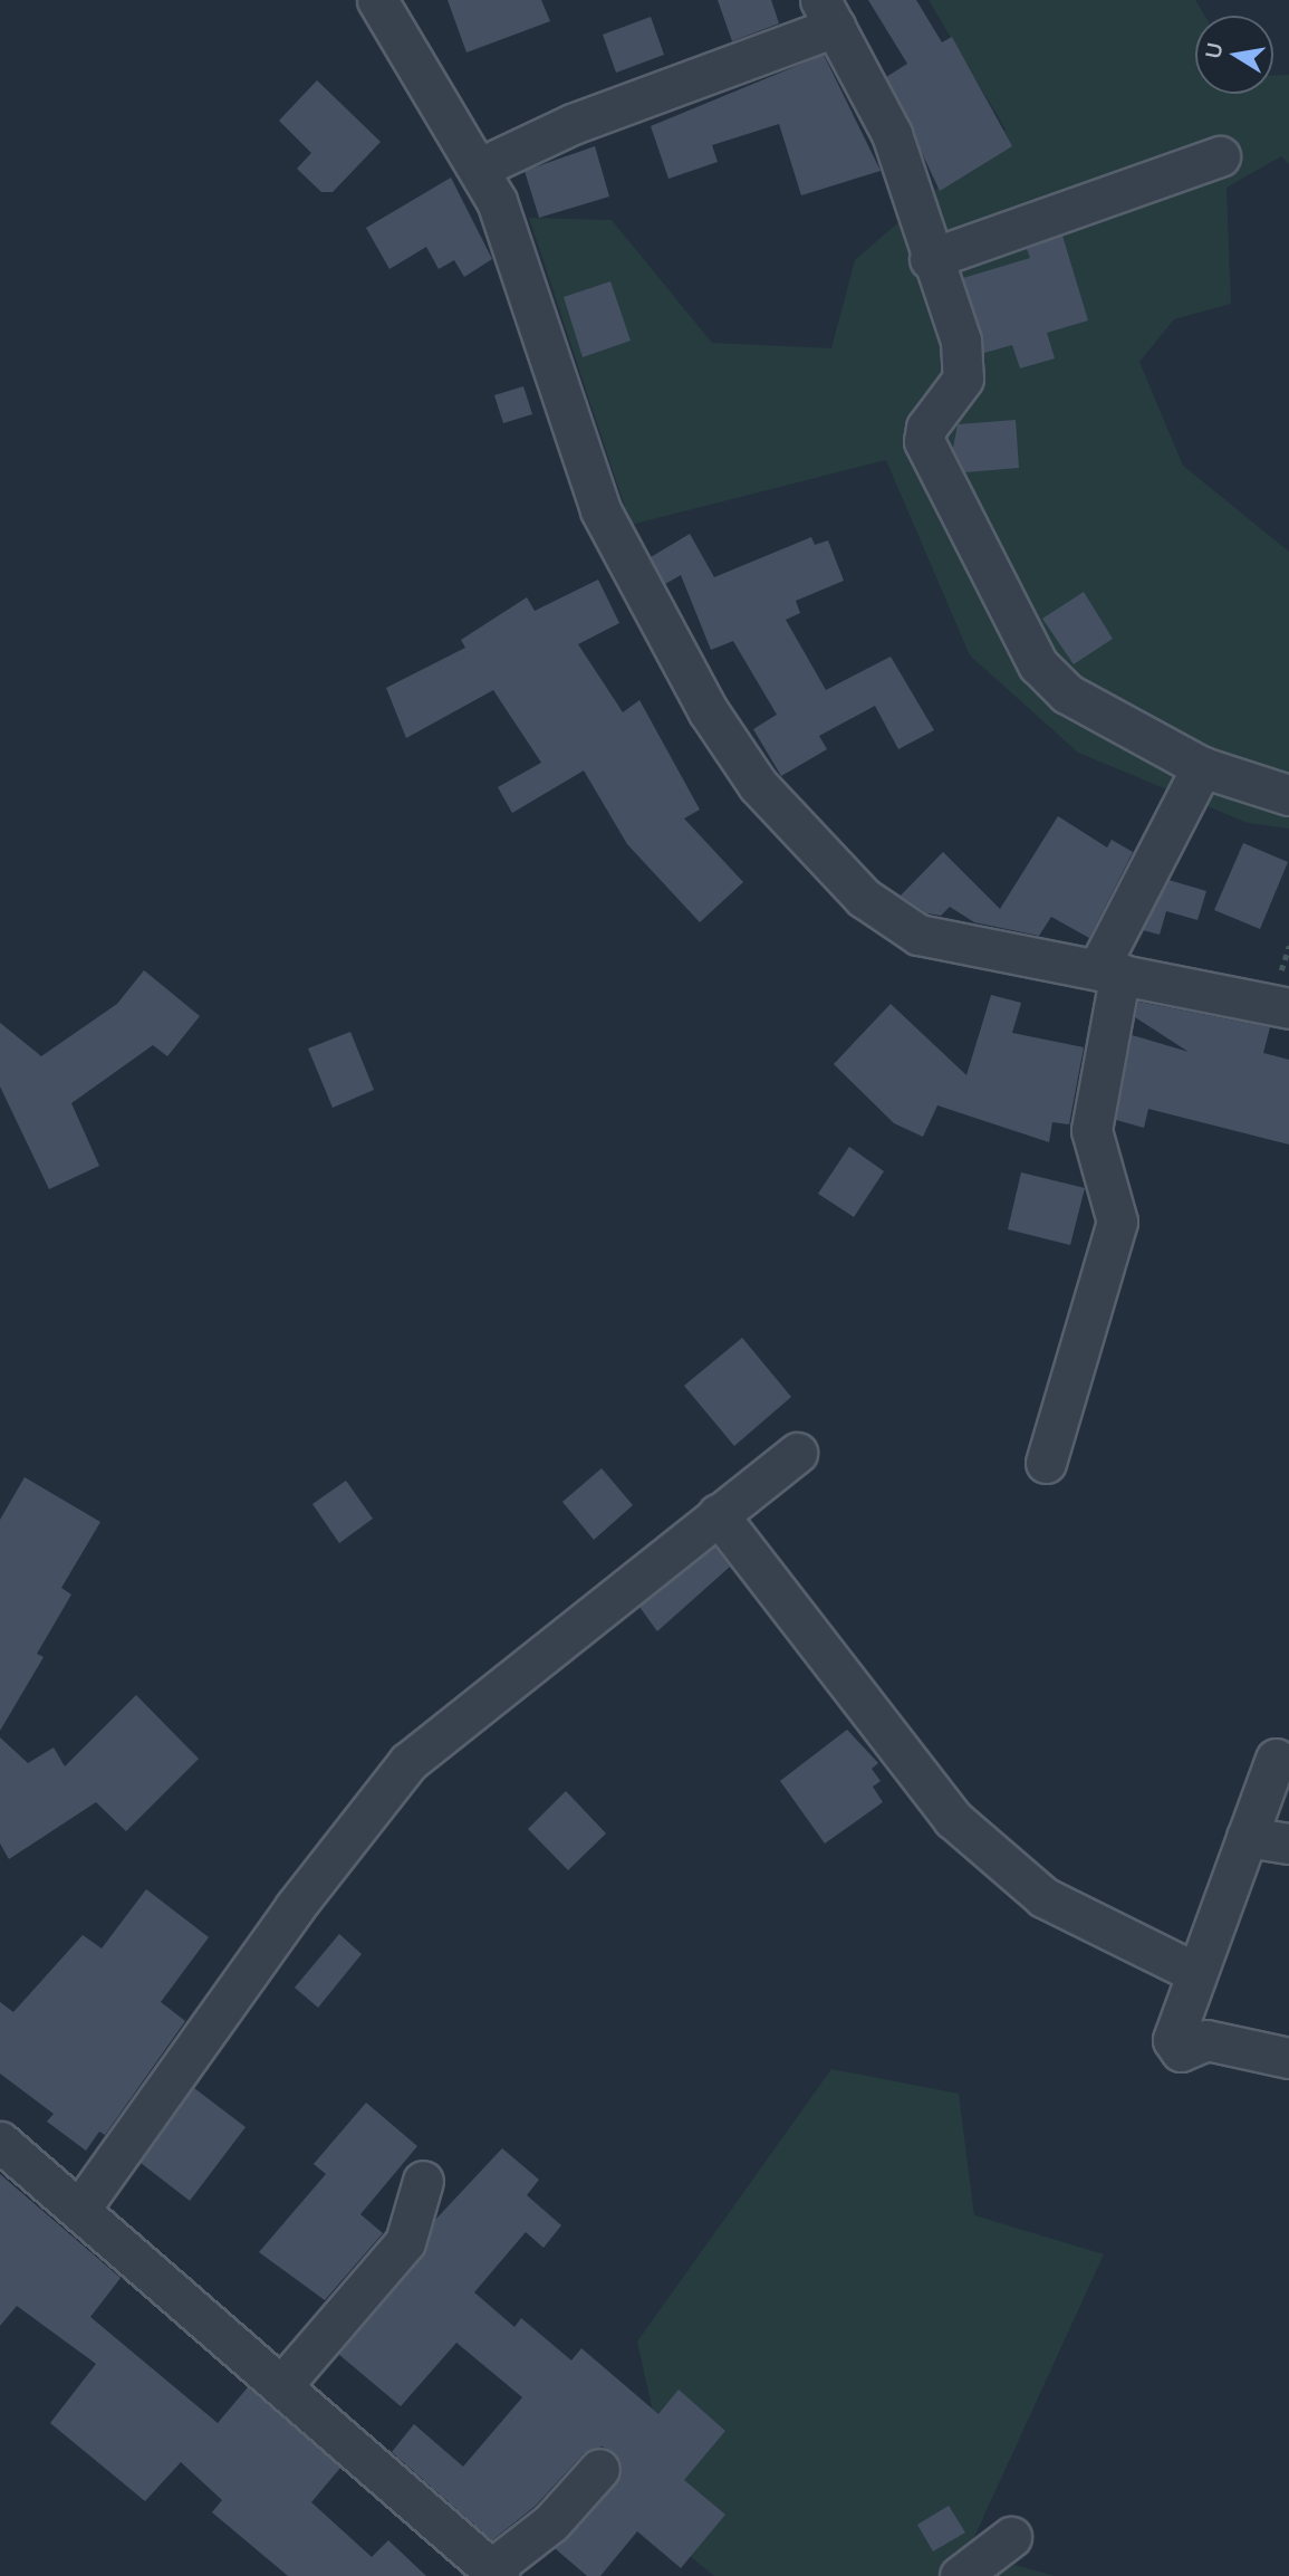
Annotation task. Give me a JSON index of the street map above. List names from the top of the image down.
{
  "north": "left"
}
